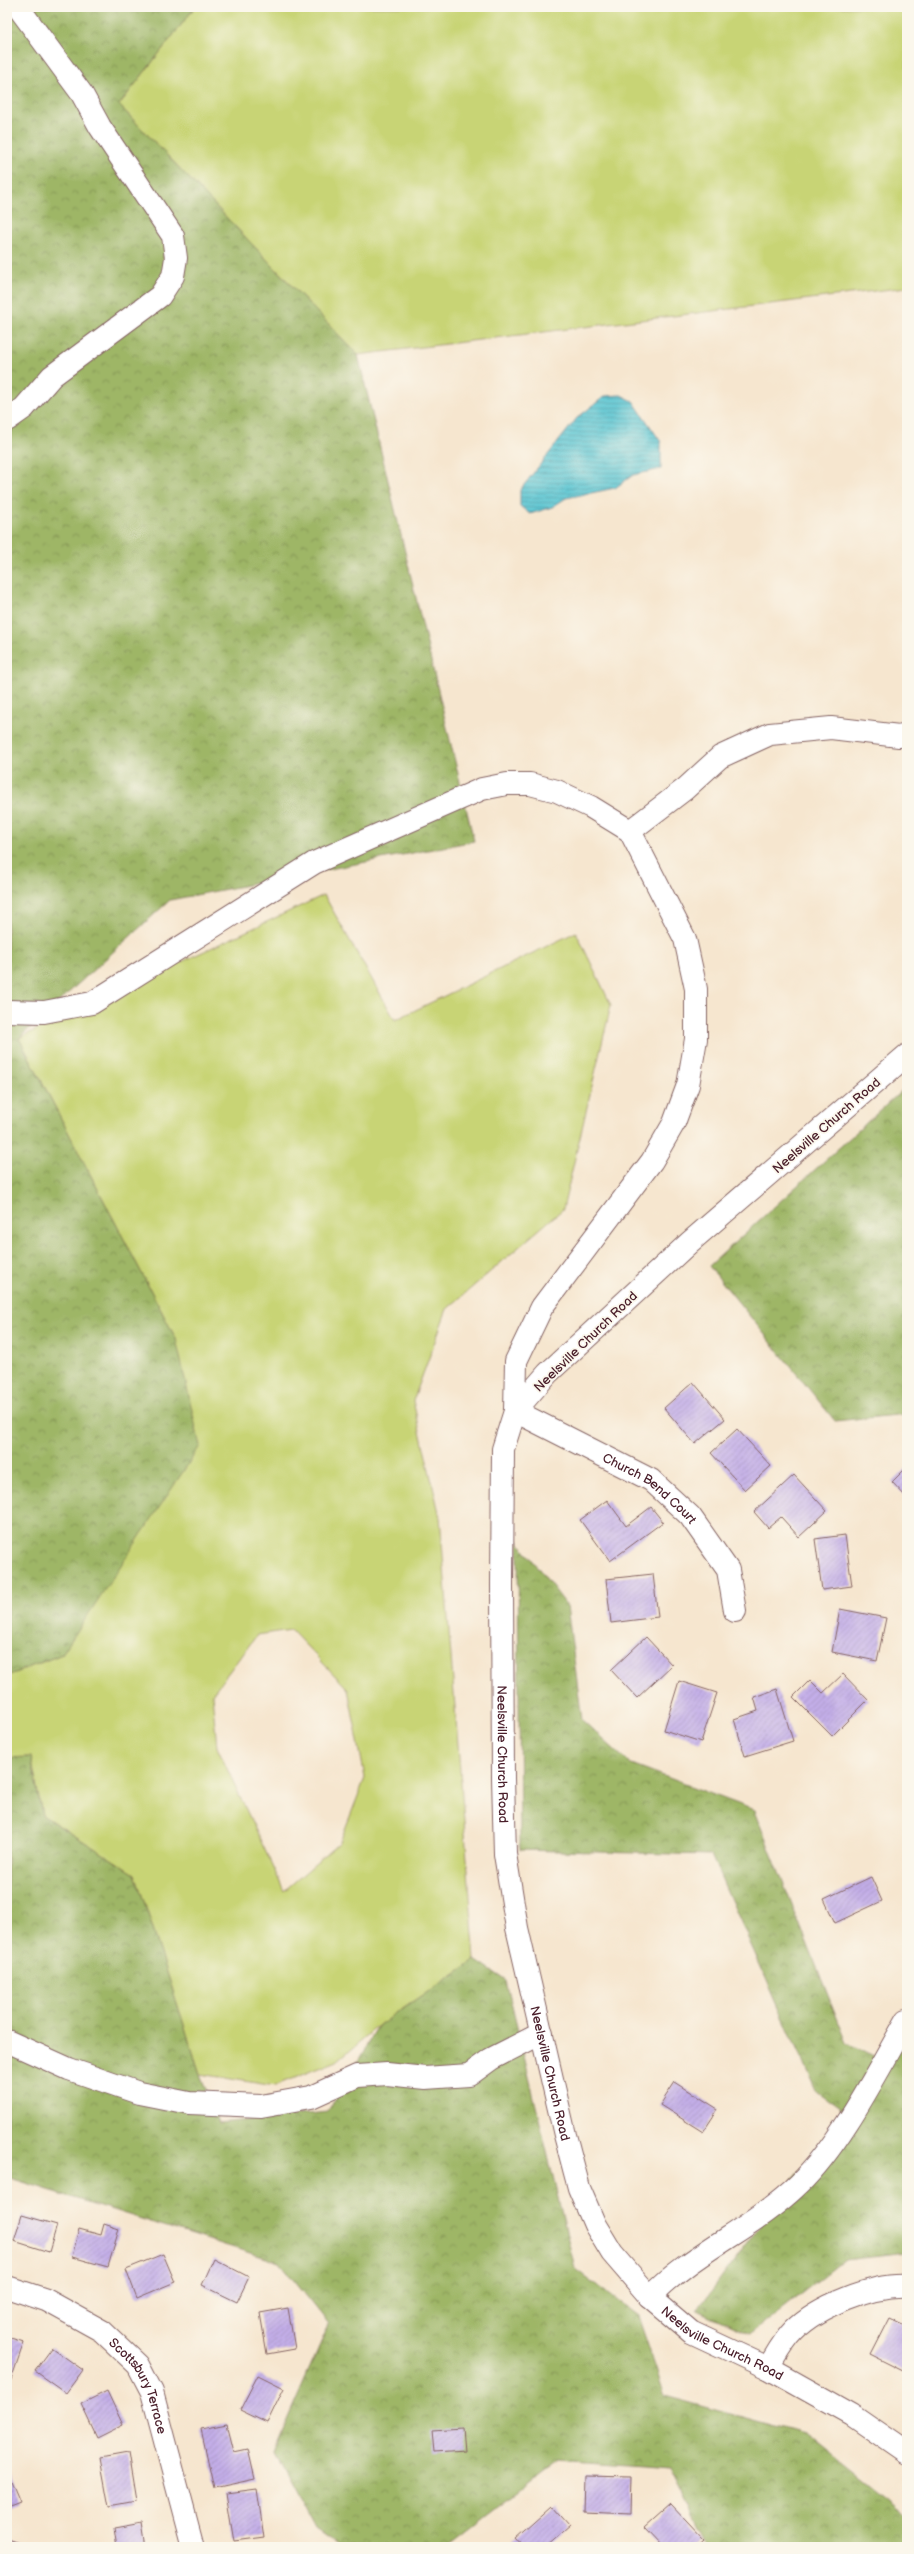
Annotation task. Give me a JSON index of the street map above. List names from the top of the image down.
{
  "streets": {
    "street": ["Neelsville Church Road", "Church Bend Court", "Scottsbury Terrace"]
  },
  "crossings": [
    ["Neelsville Church Road", "Church Bend Court"]
  ]
}
